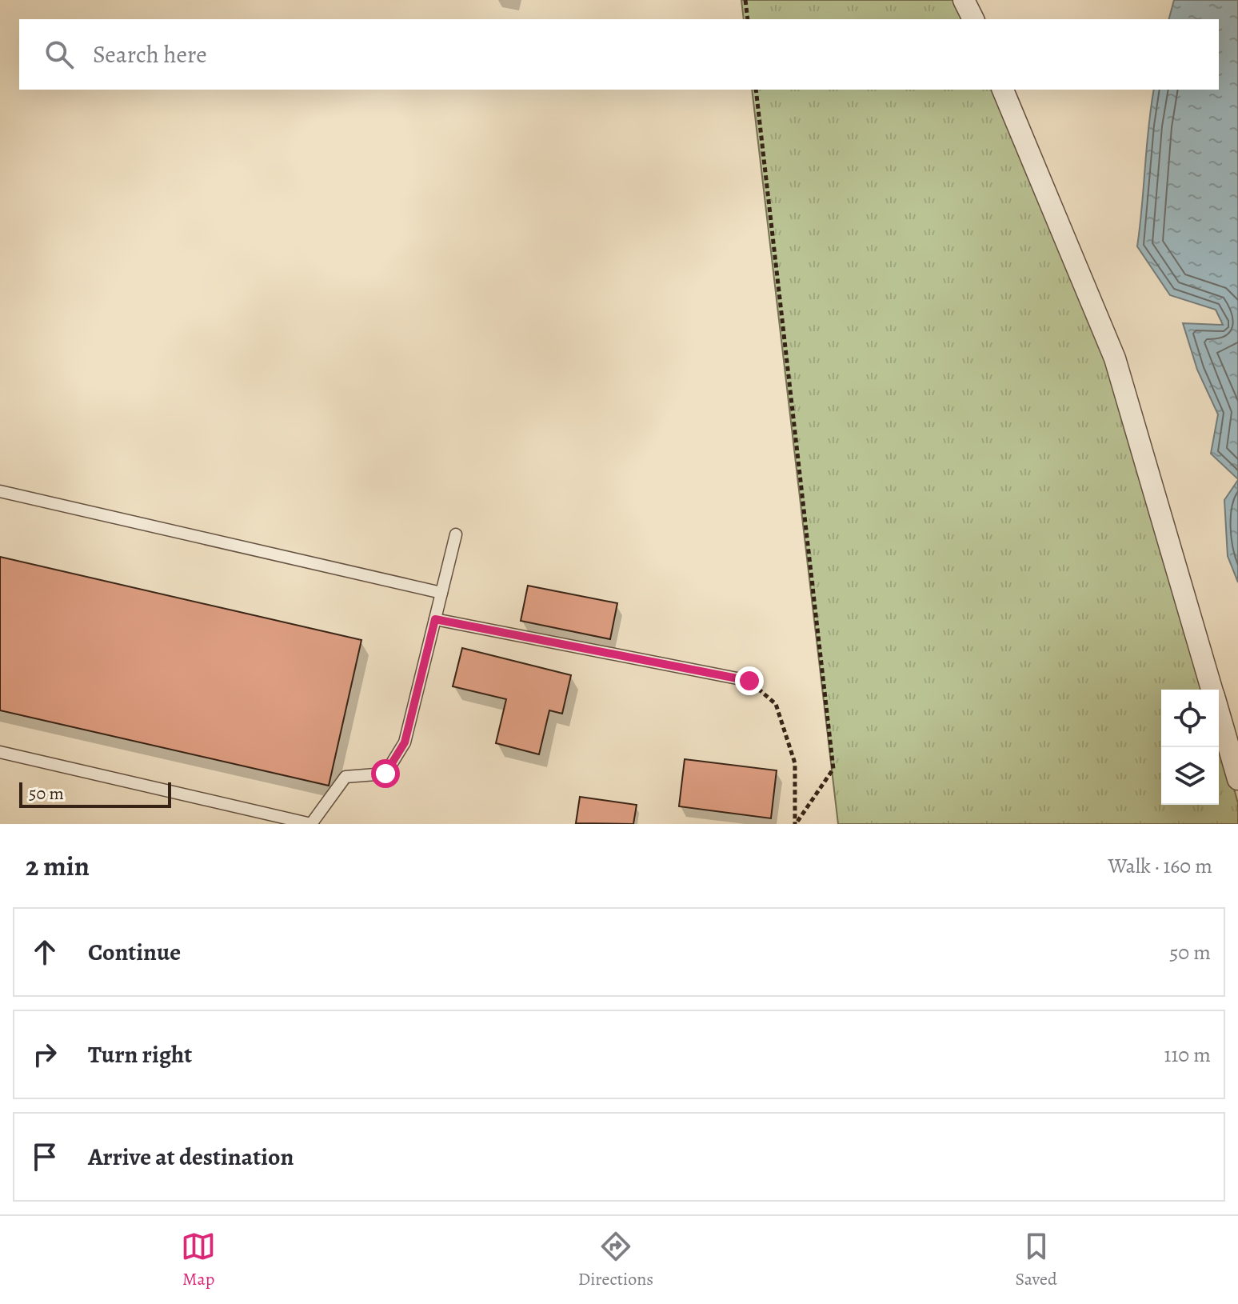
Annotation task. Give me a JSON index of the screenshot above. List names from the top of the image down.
{
  "scale_bar": "50 m",
  "page": {
    "search": "Search here",
    "scale": "50 m",
    "heading": ["2 min", "Walk · 160 m"],
    "list": [
      ["Continue", "50 m"],
      ["Turn right", "110 m"],
      "Arrive at destination"
    ],
    "nav": ["Map", "Directions", "Saved"]
  }
}
